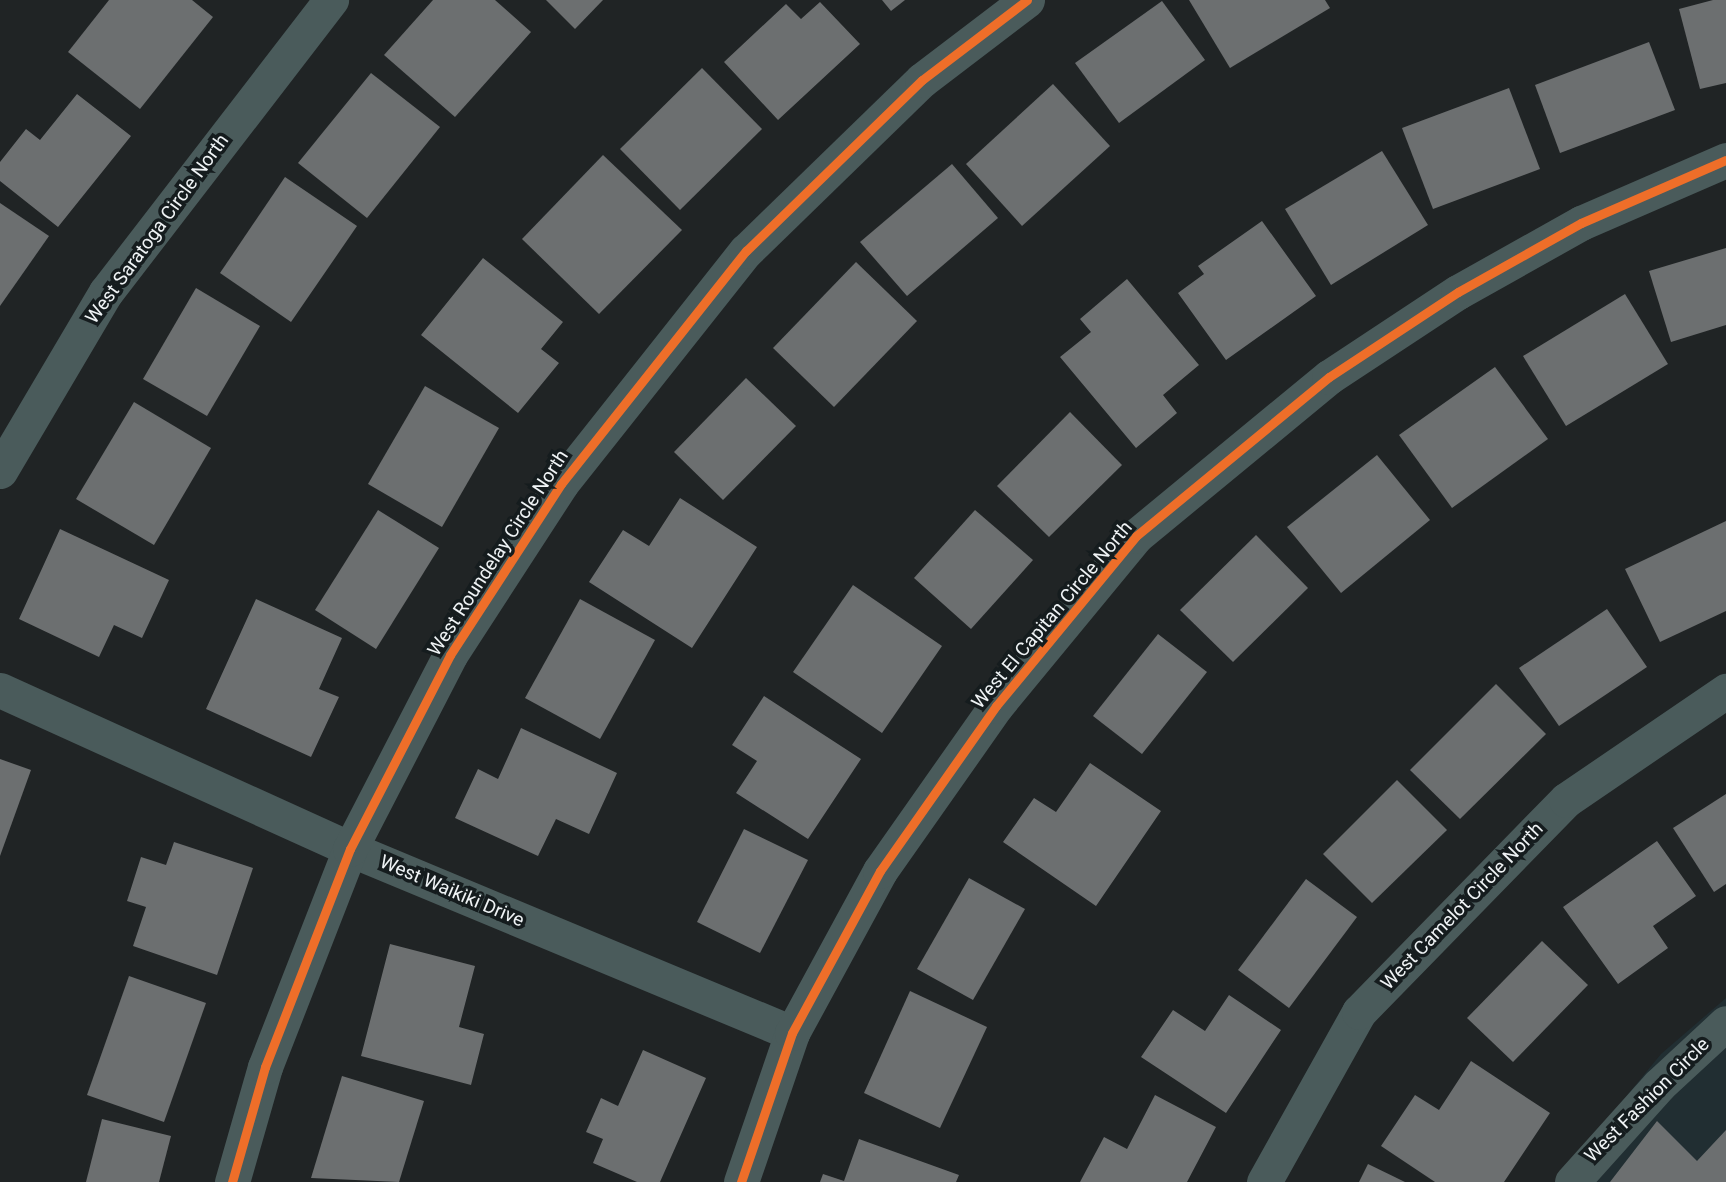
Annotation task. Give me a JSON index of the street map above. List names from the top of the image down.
{
  "streets": {
    "street": [
      "West Saratoga Circle North",
      "West Roundelay Circle North",
      "West El Capitan Circle North",
      "West Waikiki Drive",
      "West Camelot Circle North",
      "West Fashion Circle"
    ]
  },
  "crossings": [
    ["West Roundelay Circle North", "West Waikiki Drive"],
    ["West El Capitan Circle North", "West Waikiki Drive"]
  ]
}
